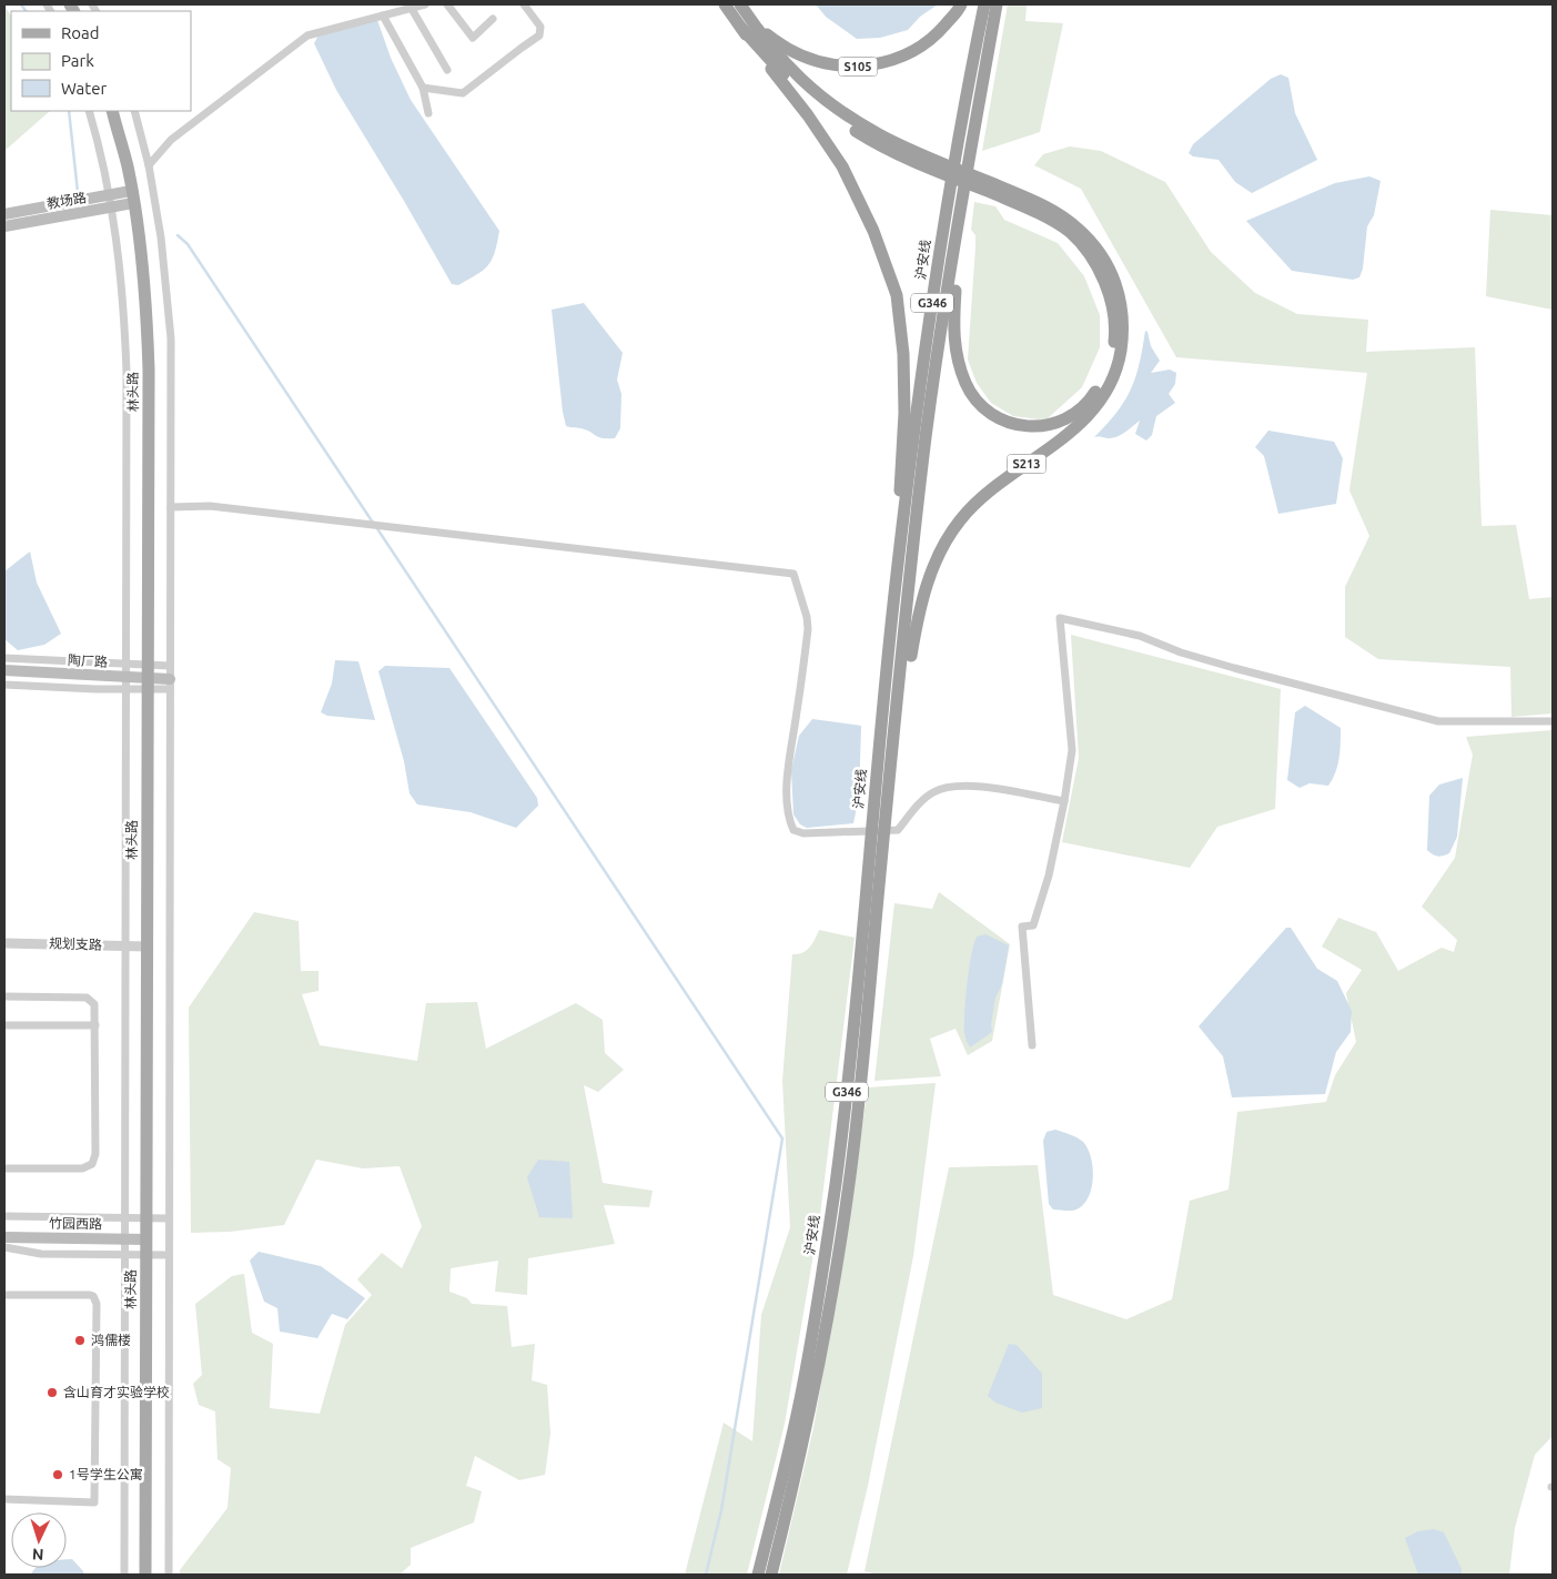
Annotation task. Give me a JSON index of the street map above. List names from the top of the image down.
{
  "streets": {
    "highway": [
      "S105",
      "沪安线",
      "G346",
      "S213"
    ],
    "main road": [
      "教场路",
      "林头路",
      "陶厂路",
      "竹园西路"
    ],
    "street": ["规划支路"]
  },
  "crossings": [
    ["教场路", "林头路"],
    ["沪安线", "S213"],
    ["林头路", "陶厂路"],
    ["林头路", "规划支路"],
    ["林头路", "竹园西路"]
  ],
  "places": ["鸿儒楼", "含山育才实验学校", "1号学生公寓"],
  "legend": ["Road", "Park", "Water"],
  "north": "bottom"
}
